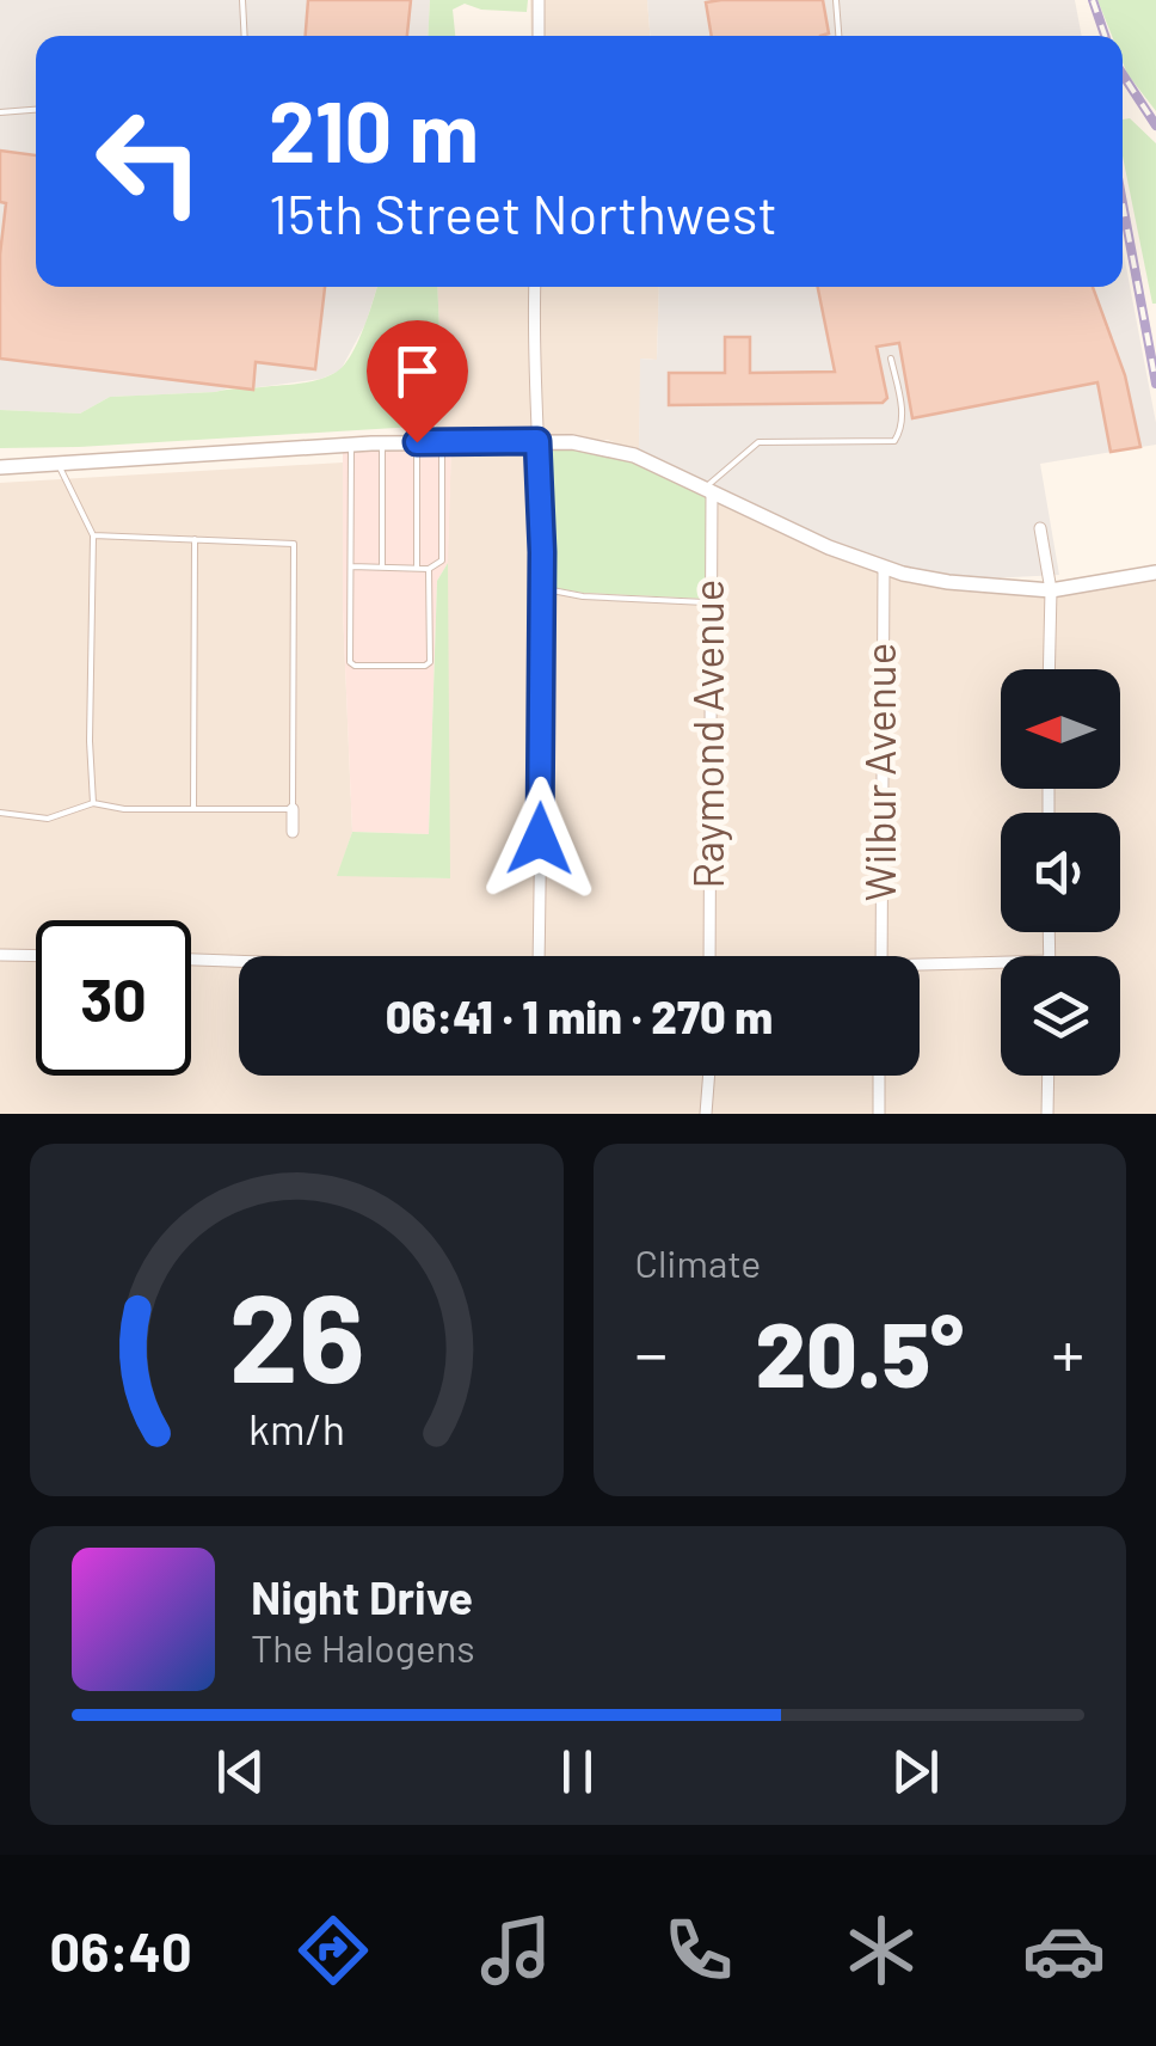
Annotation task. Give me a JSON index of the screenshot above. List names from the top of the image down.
{
  "streets": {
    "street": ["Raymond Avenue", "Wilbur Avenue"]
  },
  "north": "left",
  "page": {
    "turn": ["210 m", "15th Street Northwest"],
    "limit": "30",
    "trip": "06:41 · 1 min · 270 m",
    "tile": "Climate",
    "heat": ["−", "20.5°", "+"],
    "song": ["Night Drive", "The Halogens"],
    "tabs": "06:40",
    "gauge": ["26", "km/h"]
  }
}
